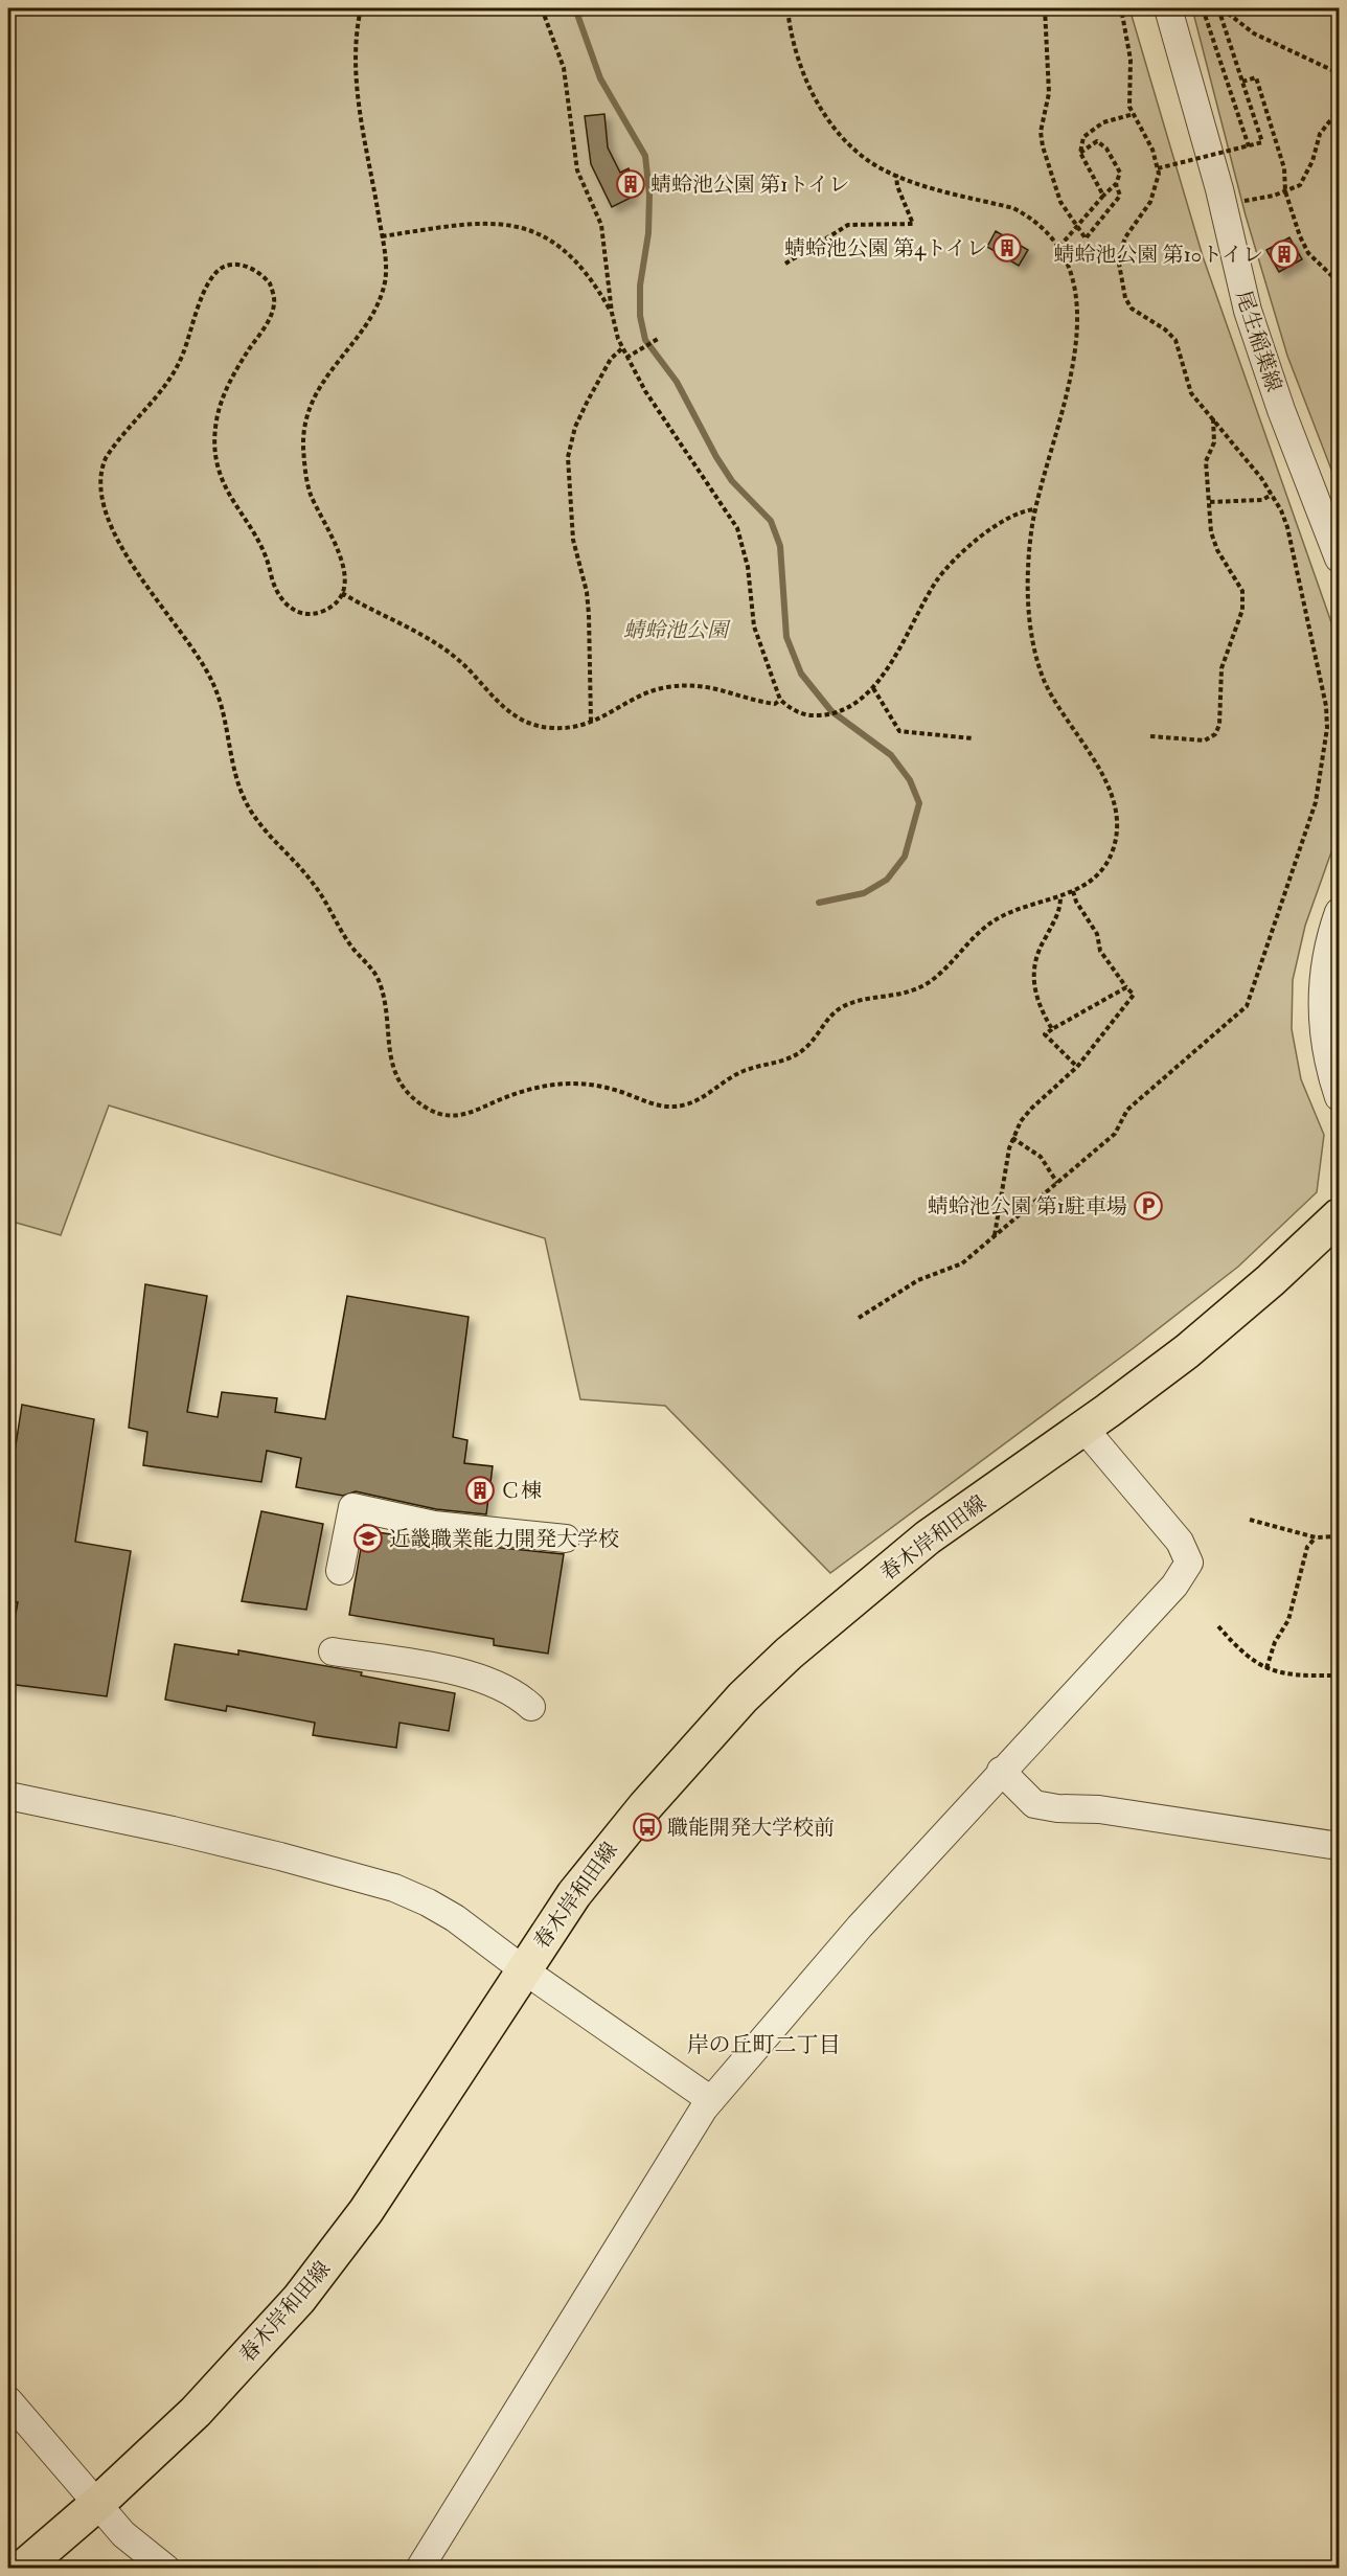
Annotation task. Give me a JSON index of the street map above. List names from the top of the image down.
{
  "streets": {
    "main road": ["春木岸和田線"],
    "street": ["尾生稲葉線"]
  },
  "districts": ["岸の丘町二丁目"],
  "parks": ["蜻蛉池公園"],
  "places": {
    "building": [
      "蜻蛉池公園 第1トイレ",
      "蜻蛉池公園 第4トイレ",
      "蜻蛉池公園 第10トイレ",
      "Ｃ棟"
    ],
    "parking": ["蜻蛉池公園 第1駐車場"],
    "school or university": ["近畿職業能力開発大学校"],
    "bus stop": ["職能開発大学校前"]
  }
}
